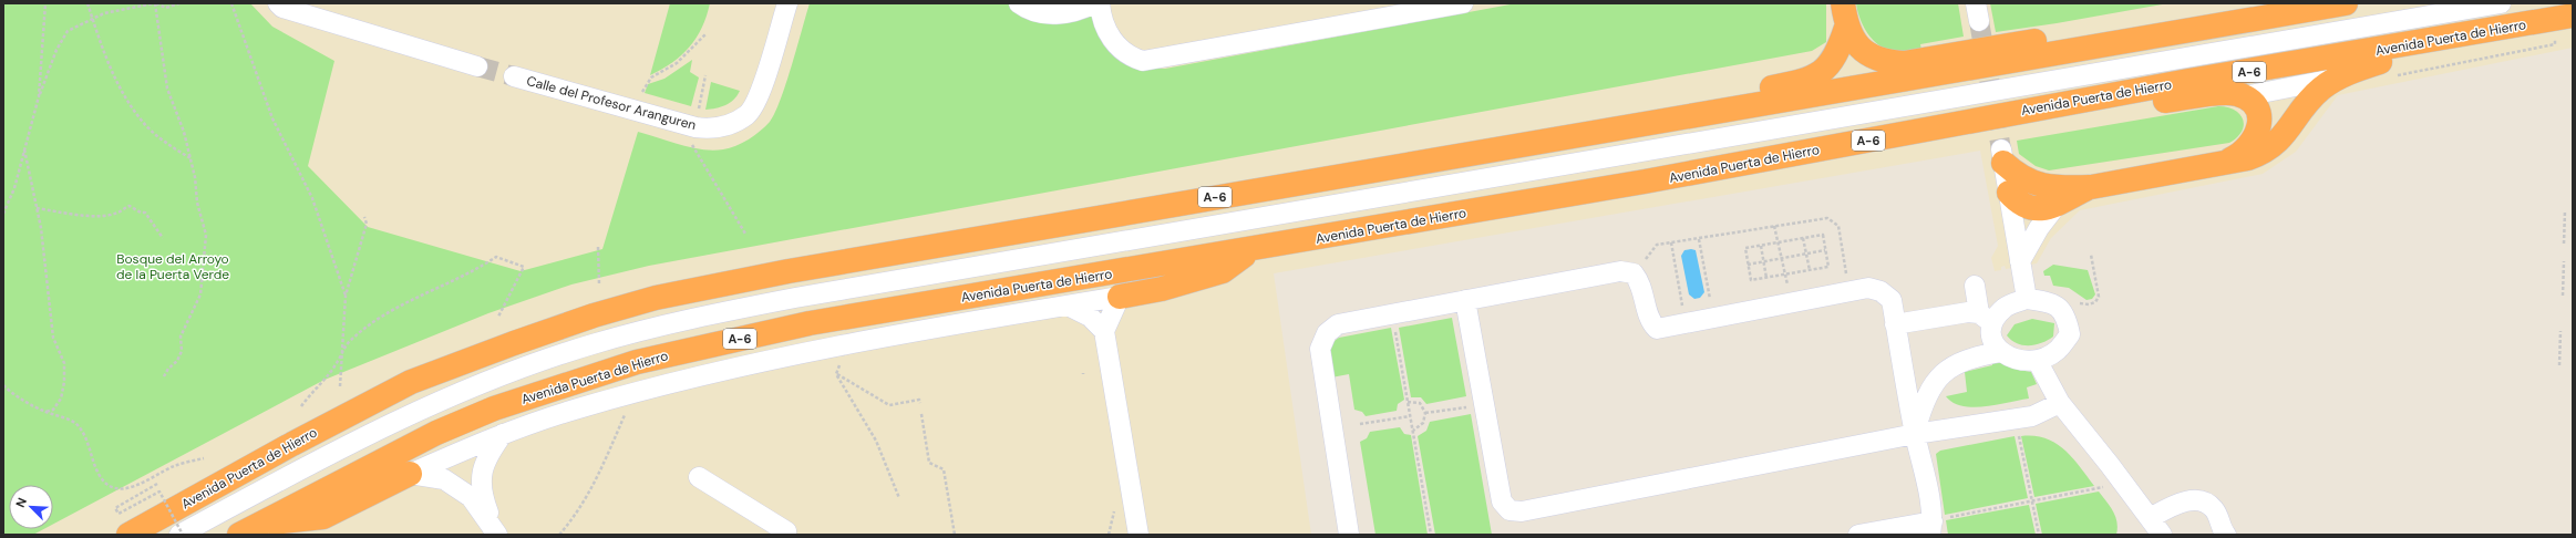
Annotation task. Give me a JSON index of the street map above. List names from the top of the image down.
{
  "streets": {
    "highway": ["Avenida Puerta de Hierro", "A-6"],
    "street": ["Calle del Profesor Aranguren"]
  },
  "parks": ["Bosque del Arroyo de la Puerta Verde"],
  "north": "top left"
}
